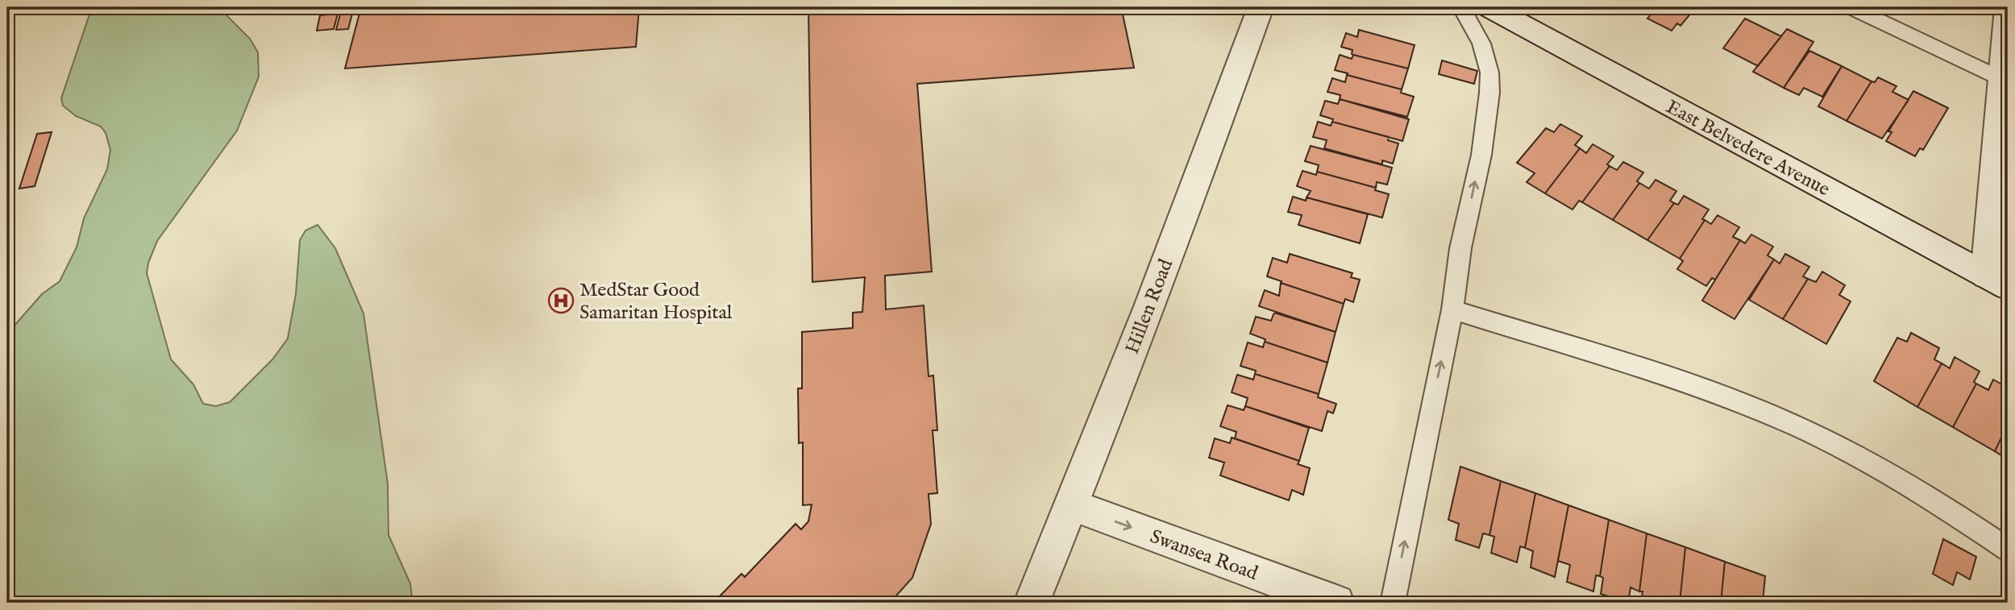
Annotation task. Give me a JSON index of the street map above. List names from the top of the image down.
{
  "streets": {
    "street": ["East Belvedere Avenue", "Hillen Road", "Swansea Road"]
  },
  "crossings": [
    ["Hillen Road", "Swansea Road"]
  ],
  "one_way": ["Swansea Road"],
  "places": {
    "hospital": ["MedStar Good Samaritan Hospital"]
  }
}
